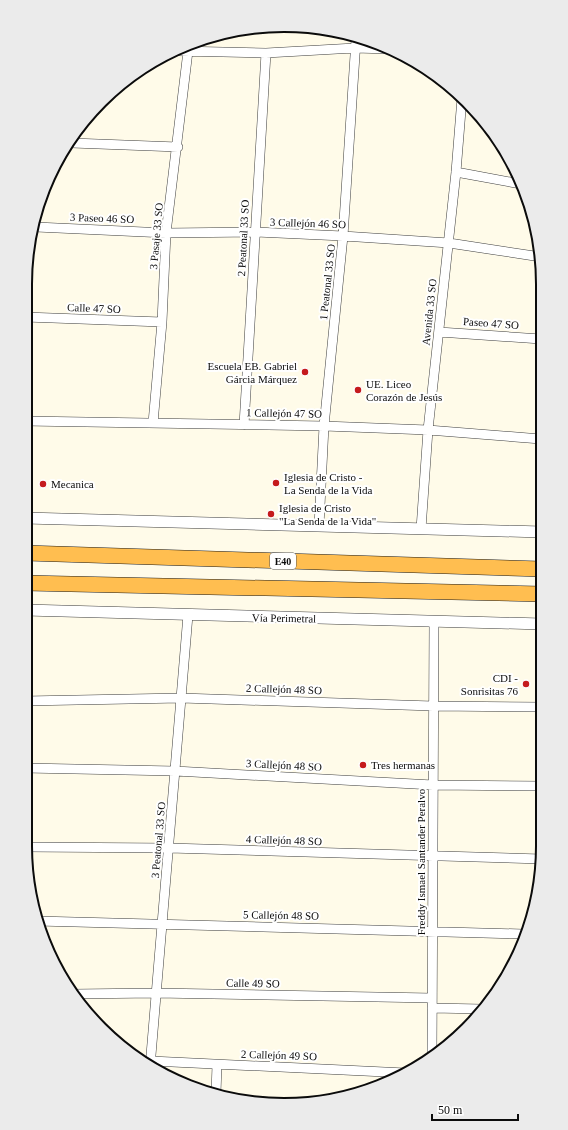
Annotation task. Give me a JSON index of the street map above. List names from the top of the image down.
{
  "streets": {
    "highway": ["E40"],
    "street": [
      "3 Paseo 46 SO",
      "3 Callejón 46 SO",
      "3 Pasaje 33 SO",
      "2 Peatonal 33 SO",
      "1 Peatonal 33 SO",
      "Calle 47 SO",
      "Avenida 33 SO",
      "Paseo 47 SO",
      "1 Callejón 47 SO",
      "Vía Perimetral",
      "2 Callejón 48 SO",
      "3 Callejón 48 SO",
      "3 Peatonal 33 SO",
      "4 Callejón 48 SO",
      "Freddy Ismael Santander Peralvo",
      "5 Callejón 48 SO",
      "Calle 49 SO",
      "2 Callejón 49 SO"
    ]
  },
  "crossings": [
    ["3 Paseo 46 SO", "3 Callejón 46 SO"],
    ["3 Paseo 46 SO", "3 Pasaje 33 SO"],
    ["3 Callejón 46 SO", "3 Pasaje 33 SO"],
    ["3 Callejón 46 SO", "2 Peatonal 33 SO"],
    ["3 Callejón 46 SO", "1 Peatonal 33 SO"],
    ["3 Callejón 46 SO", "Avenida 33 SO"],
    ["3 Pasaje 33 SO", "Calle 47 SO"],
    ["3 Pasaje 33 SO", "1 Callejón 47 SO"],
    ["2 Peatonal 33 SO", "1 Callejón 47 SO"],
    ["1 Peatonal 33 SO", "1 Callejón 47 SO"],
    ["Avenida 33 SO", "Paseo 47 SO"],
    ["Avenida 33 SO", "1 Callejón 47 SO"],
    ["Vía Perimetral", "3 Peatonal 33 SO"],
    ["Vía Perimetral", "Freddy Ismael Santander Peralvo"],
    ["2 Callejón 48 SO", "3 Peatonal 33 SO"],
    ["2 Callejón 48 SO", "Freddy Ismael Santander Peralvo"],
    ["3 Callejón 48 SO", "3 Peatonal 33 SO"],
    ["3 Callejón 48 SO", "Freddy Ismael Santander Peralvo"],
    ["3 Peatonal 33 SO", "4 Callejón 48 SO"],
    ["3 Peatonal 33 SO", "5 Callejón 48 SO"],
    ["3 Peatonal 33 SO", "Calle 49 SO"],
    ["4 Callejón 48 SO", "Freddy Ismael Santander Peralvo"],
    ["Freddy Ismael Santander Peralvo", "5 Callejón 48 SO"],
    ["Freddy Ismael Santander Peralvo", "Calle 49 SO"]
  ],
  "places": [
    "Escuela EB. Gabriel Gárcia Márquez",
    "UE. Liceo Corazón de Jesús",
    "Iglesia de Cristo - La Senda de la Vida",
    "Mecanica",
    "Iglesia de Cristo \"La Senda de la Vida\"",
    "CDI - Sonrisitas 76",
    "Tres hermanas"
  ],
  "scale_bar": "50 m"
}
